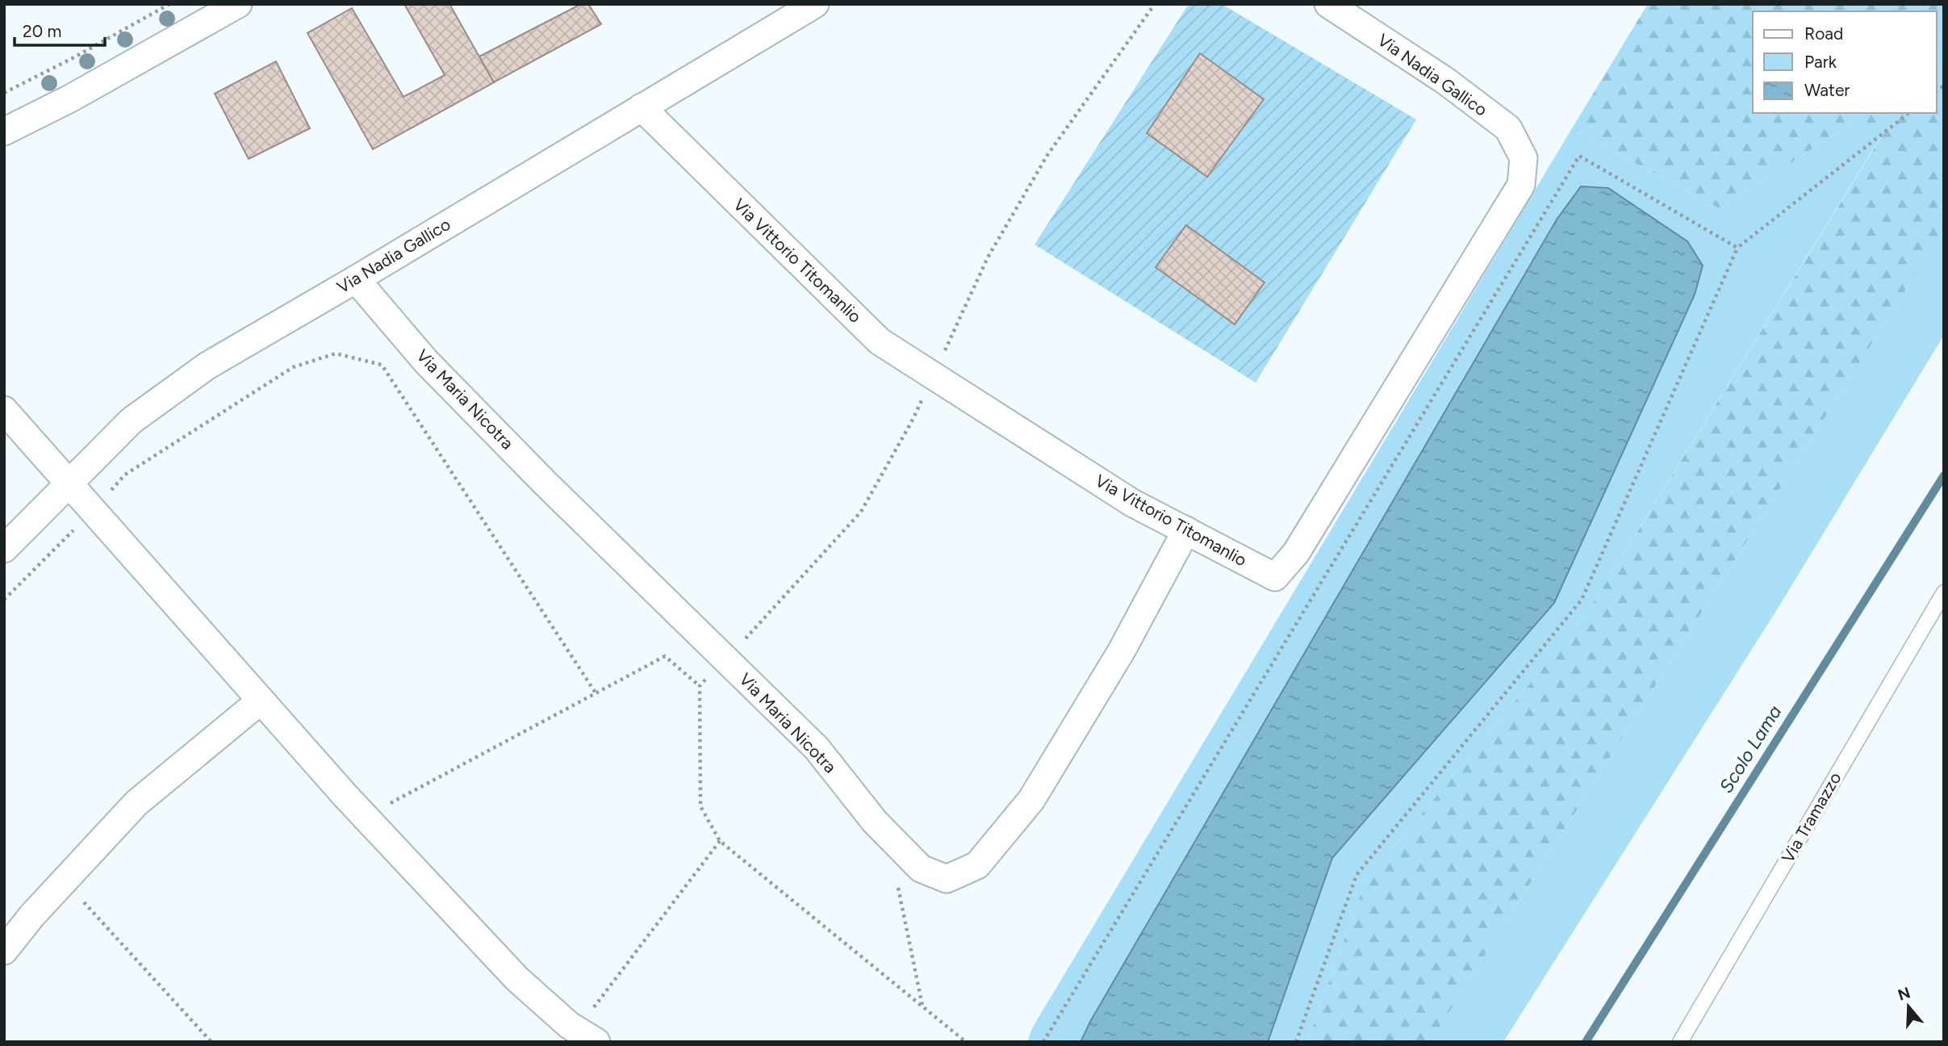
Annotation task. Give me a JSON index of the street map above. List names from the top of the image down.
{
  "streets": {
    "street": ["Via Nadia Gallico", "Via Vittorio Titomanlio", "Via Maria Nicotra"],
    "lane": ["Via Tramazzo"]
  },
  "crossings": [
    ["Via Nadia Gallico", "Via Vittorio Titomanlio"],
    ["Via Nadia Gallico", "Via Maria Nicotra"],
    ["Via Vittorio Titomanlio", "Via Maria Nicotra"]
  ],
  "water": ["Scolo Lama"],
  "legend": ["Road", "Park", "Water"],
  "scale_bar": "20 m",
  "north": "top"
}
